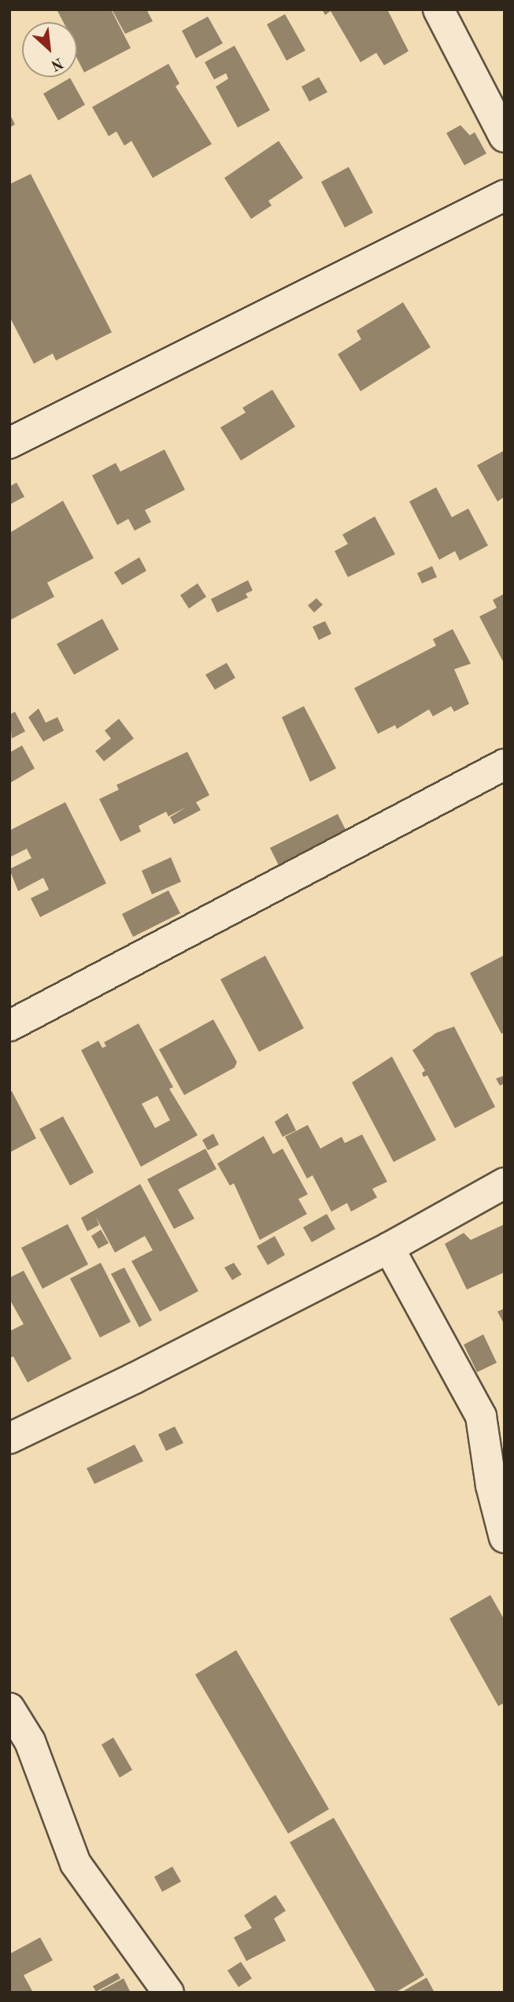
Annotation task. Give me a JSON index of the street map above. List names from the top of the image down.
{
  "north": "bottom right"
}
